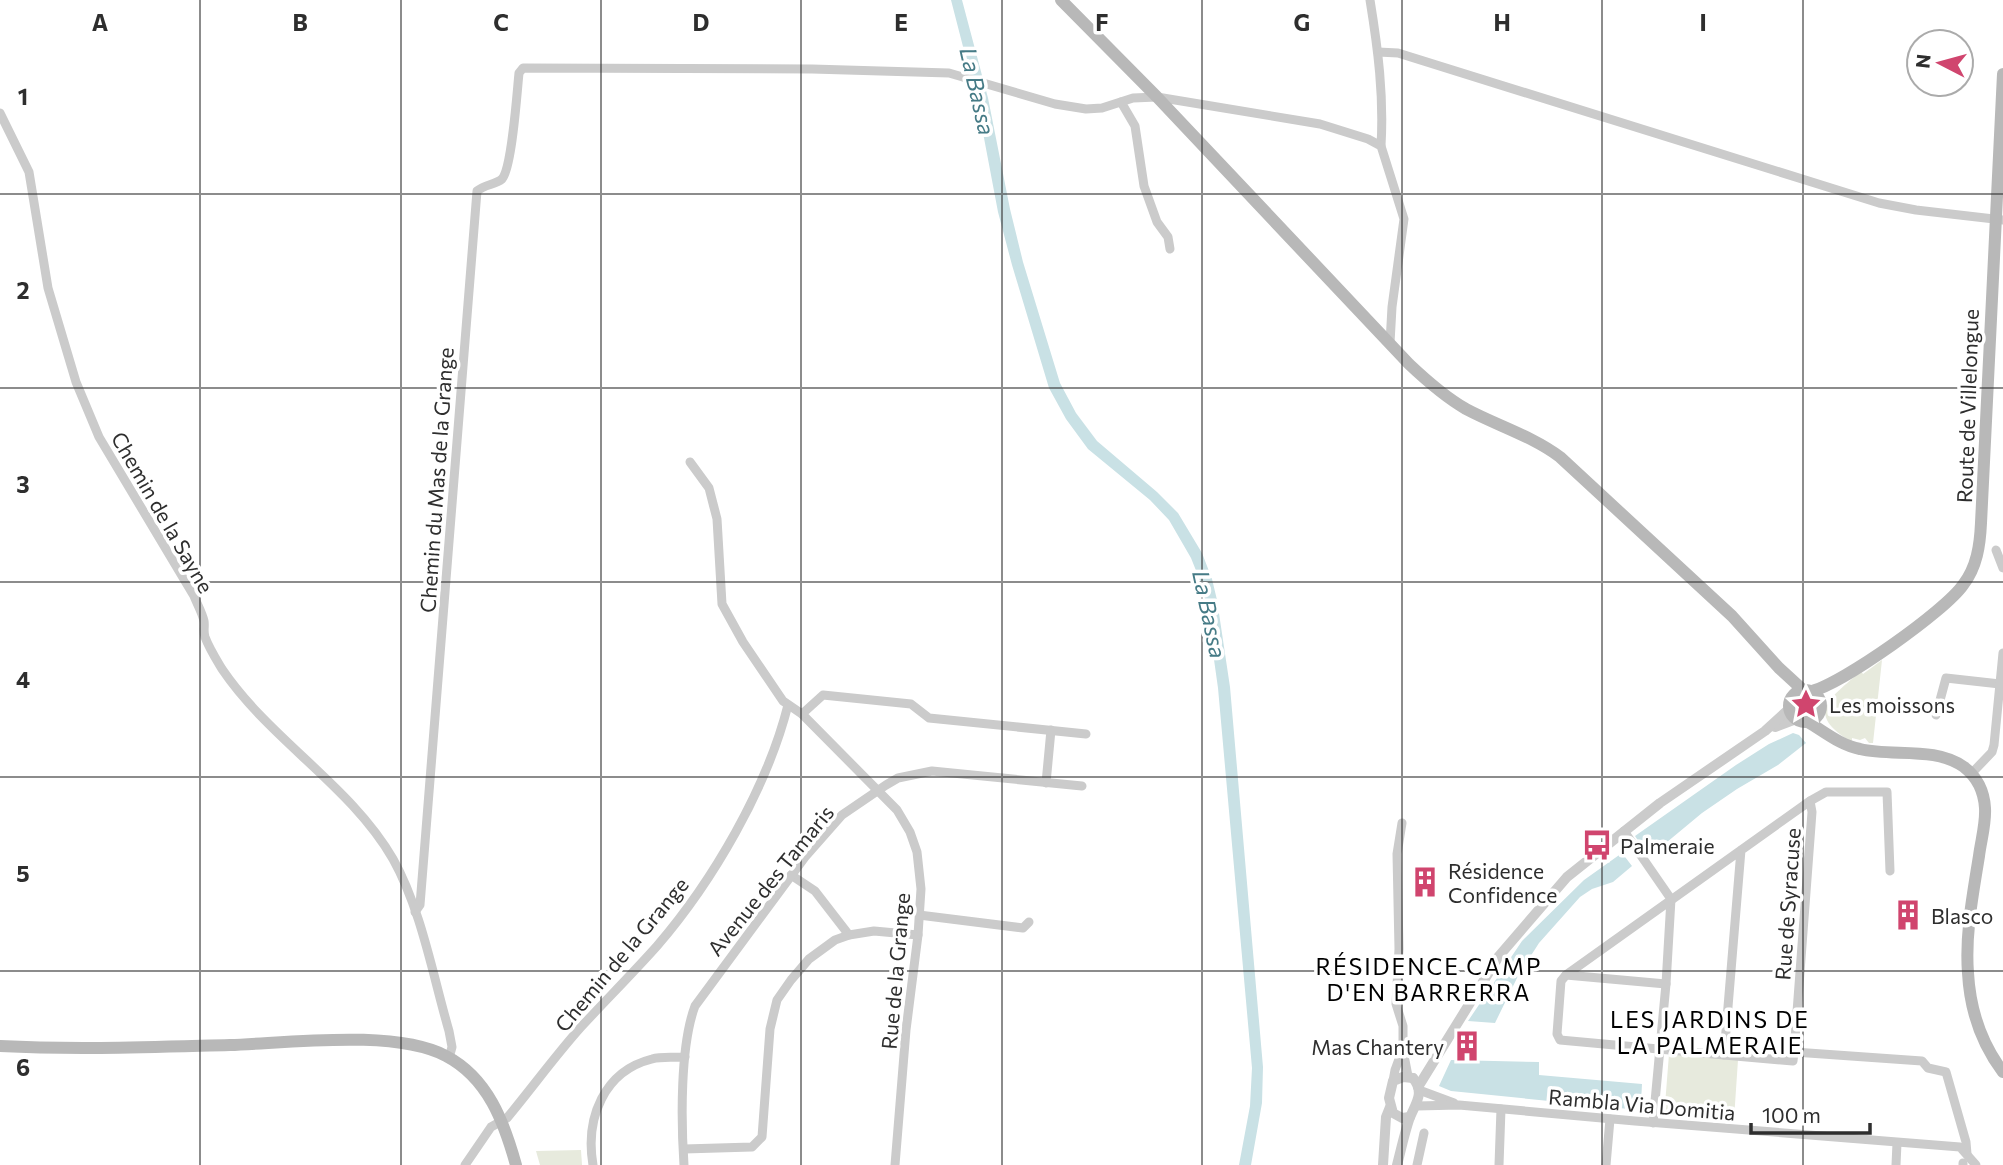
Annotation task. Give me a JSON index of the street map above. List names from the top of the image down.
{
  "streets": {
    "main road": ["Route de Villelongue"],
    "street": [
      "Chemin du Mas de la Grange",
      "Chemin de la Sayne",
      "Avenue des Tamaris",
      "Rue de Syracuse",
      "Chemin de la Grange",
      "Rue de la Grange",
      "Rambla Via Domitia"
    ]
  },
  "crossings": [
    ["Chemin du Mas de la Grange", "Chemin de la Sayne"],
    ["Avenue des Tamaris", "Rue de la Grange"],
    ["Chemin de la Grange", "Rue de la Grange"]
  ],
  "districts": ["RÉSIDENCE CAMP D'EN BARRERRA", "LES JARDINS DE LA PALMERAIE"],
  "water": ["La Bassa"],
  "places": {
    "place": ["Les moissons"],
    "bus stop": ["Palmeraie"],
    "building": ["Résidence Confidence", "Blasco", "Mas Chantery"]
  },
  "scale_bar": "100 m",
  "north": "left",
  "grid": {
    "columns": [
      "A",
      "B",
      "C",
      "D",
      "E",
      "F",
      "G",
      "H",
      "I"
    ],
    "rows": [
      "1",
      "2",
      "3",
      "4",
      "5",
      "6"
    ]
  }
}
